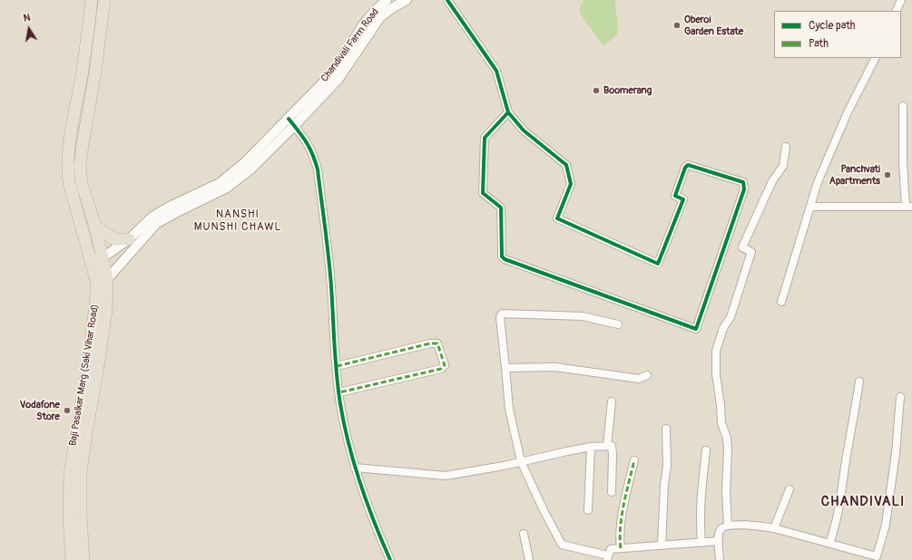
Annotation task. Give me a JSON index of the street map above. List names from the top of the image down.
{
  "streets": {
    "main road": ["Baji Pasalkar Marg (Saki Vihar Road)"],
    "street": ["Chandivali Farm Road"]
  },
  "districts": ["NANSHI MUNSHI CHAWL", "CHANDIVALI"],
  "places": [
    "Oberoi Garden Estate",
    "Boomerang",
    "Panchvati Apartments",
    "Vodafone Store"
  ],
  "legend": ["Cycle path", "Path"],
  "north": "top"
}
